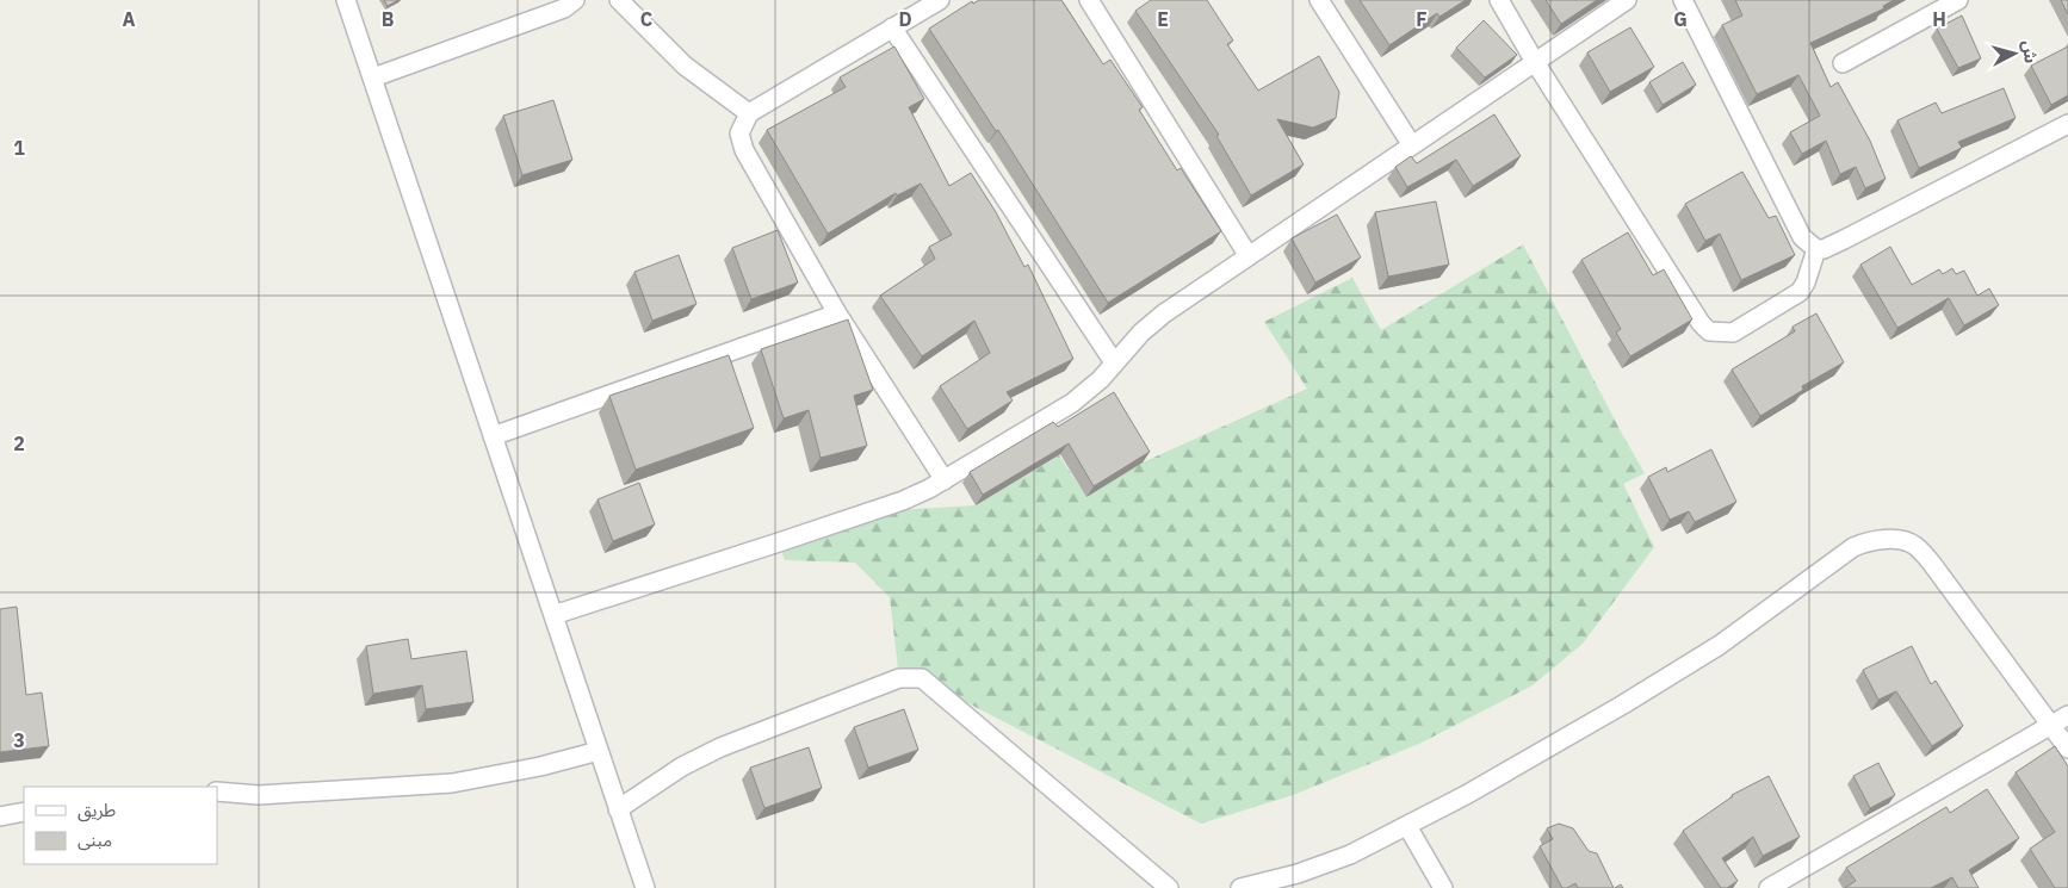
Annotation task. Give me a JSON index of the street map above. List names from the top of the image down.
{
  "legend": ["طريق", "مبنى"],
  "north": "right",
  "grid": {
    "columns": [
      "A",
      "B",
      "C",
      "D",
      "E",
      "F",
      "G",
      "H"
    ],
    "rows": ["1", "2", "3"]
  }
}
